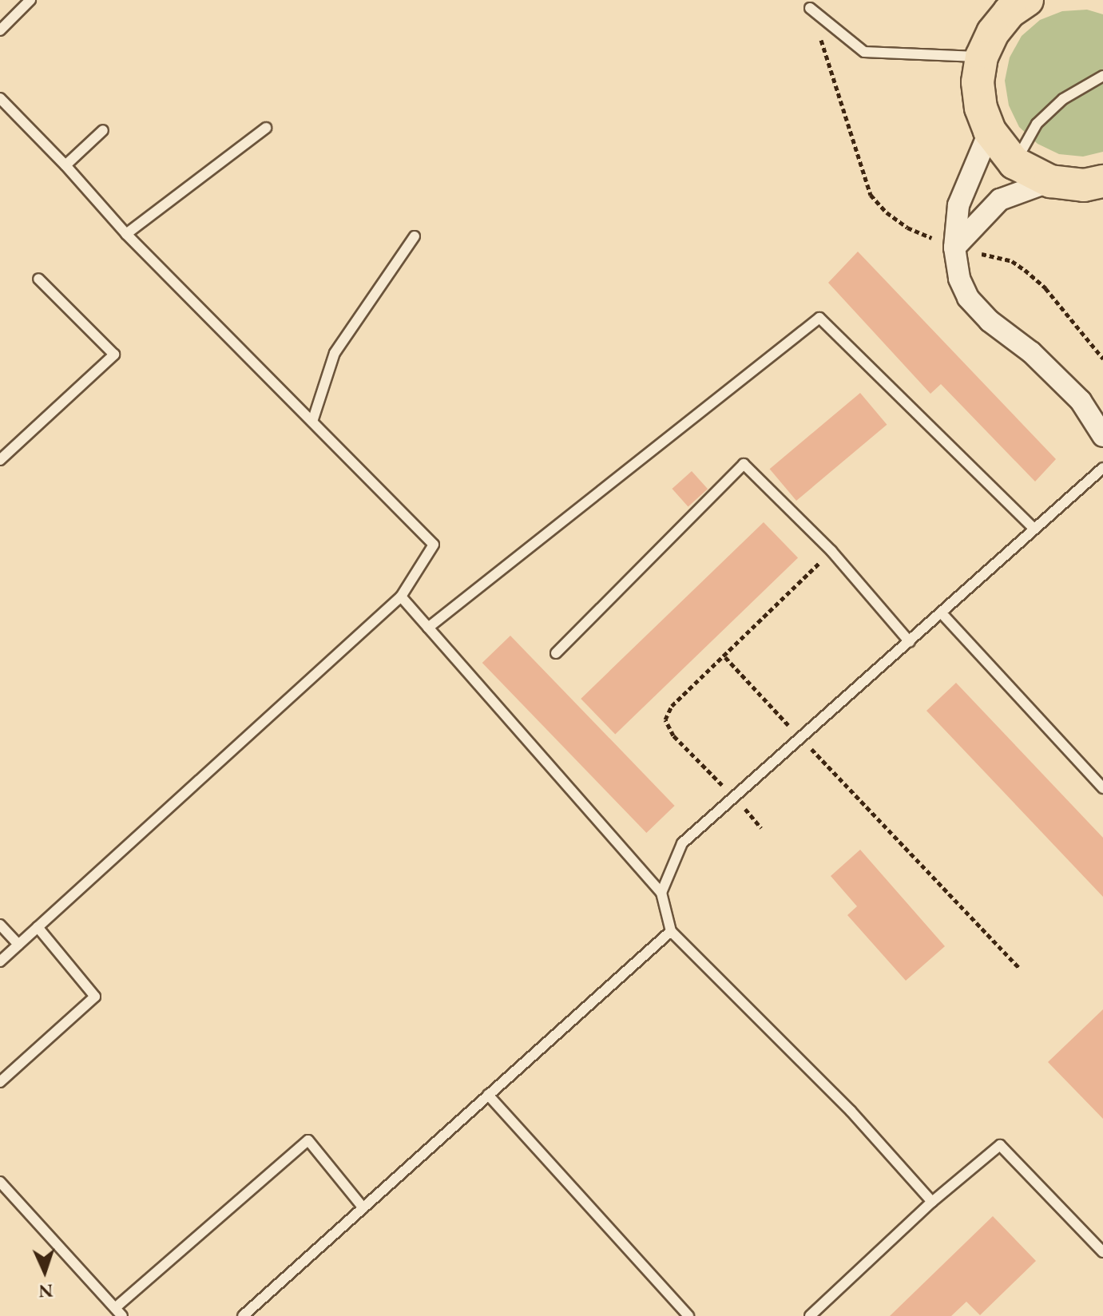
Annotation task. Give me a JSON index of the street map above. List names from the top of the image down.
{
  "north": "bottom"
}
